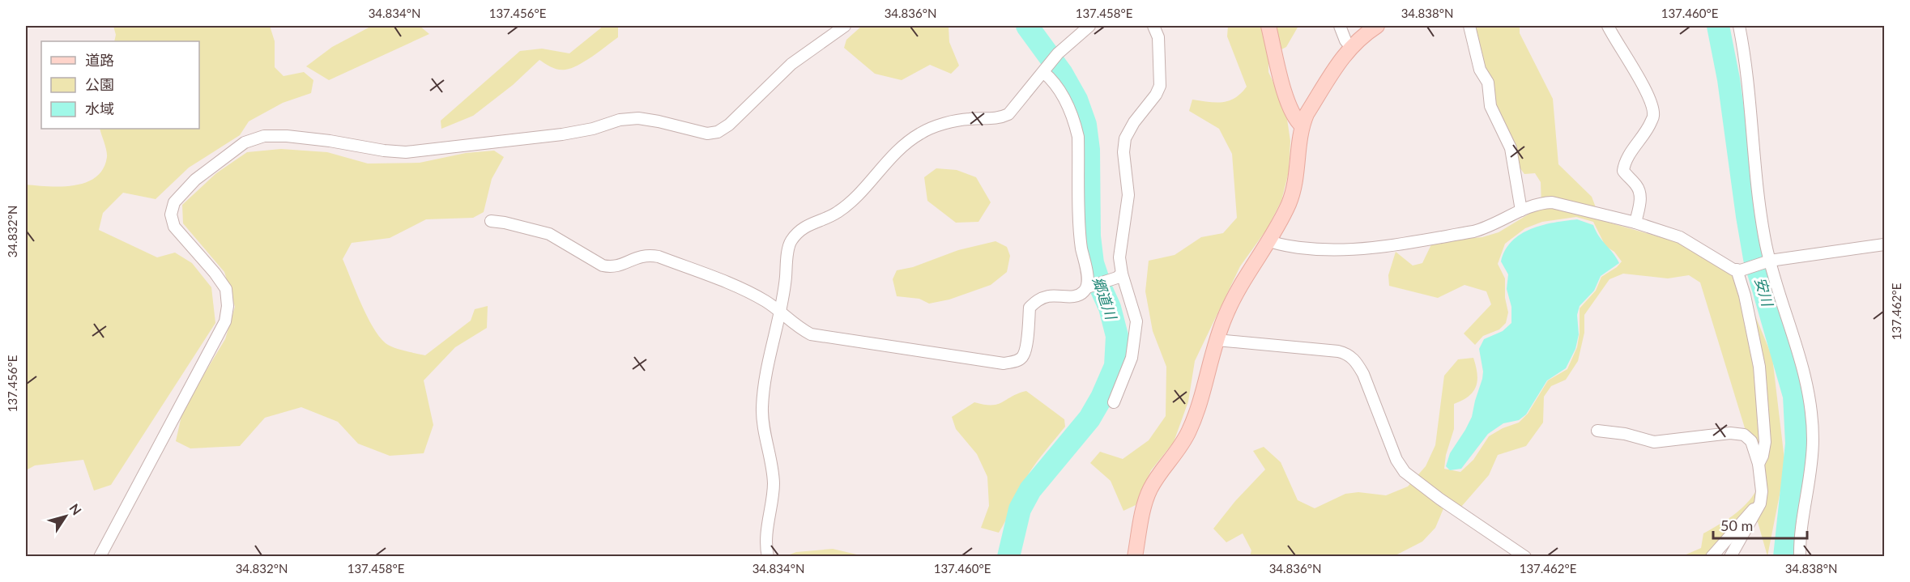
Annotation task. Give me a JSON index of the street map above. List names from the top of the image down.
{
  "water": ["安川", "郷道川"],
  "legend": ["道路", "公園", "水域"],
  "scale_bar": "50 m",
  "north": "top right",
  "coordinates": [
    "34.834°N",
    "137.456°E",
    "34.836°N",
    "137.458°E",
    "34.838°N",
    "137.460°E",
    "34.832°N",
    "137.462°E"
  ]
}
